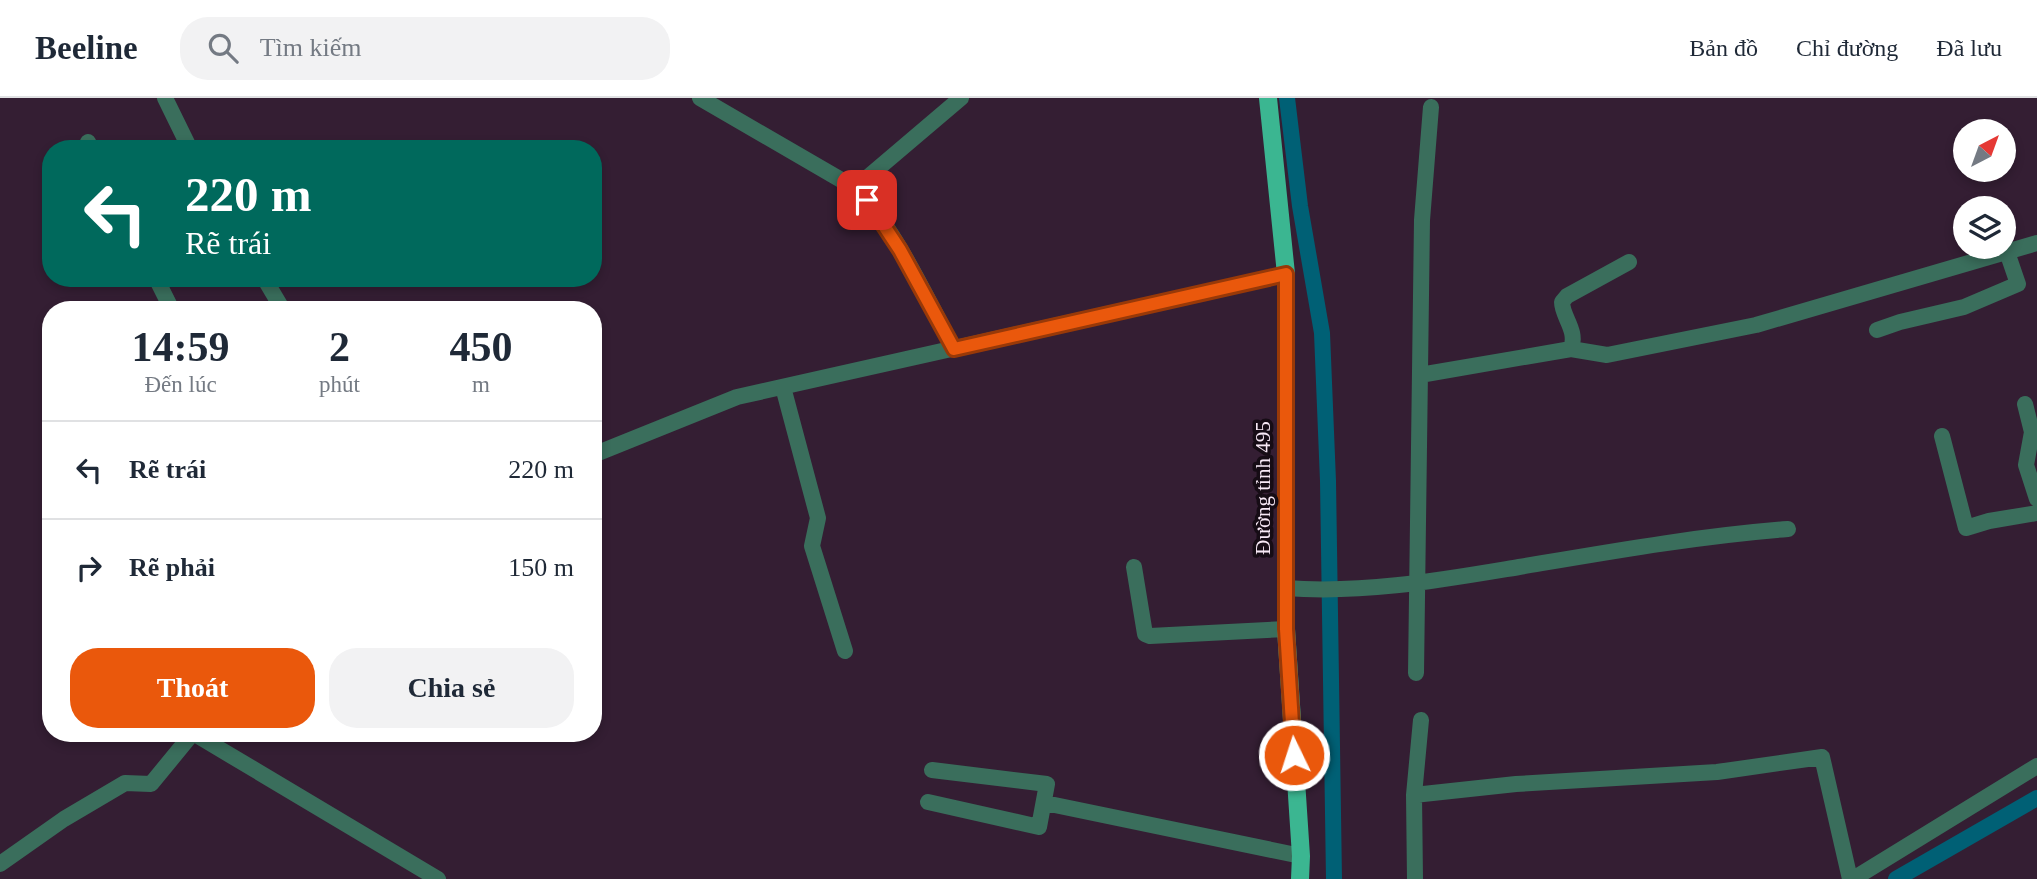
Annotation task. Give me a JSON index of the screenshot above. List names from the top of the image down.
{
  "streets": {
    "main road": ["Đường tỉnh 495"]
  },
  "north": "top right",
  "page": {
    "header": "Beeline",
    "search": "Tìm kiếm",
    "nav": ["Bản đồ", "Chỉ đường", "Đã lưu"],
    "turn": ["220 m", "Rẽ trái"],
    "eta": [
      "14:59",
      "Đến lúc",
      "2",
      "phút",
      "450",
      "m"
    ],
    "list": [
      {
        "name": "Rẽ trái",
        "value": "220 m"
      },
      {
        "name": "Rẽ phải",
        "value": "150 m"
      }
    ],
    "buttons": ["Thoát", "Chia sẻ"]
  }
}
